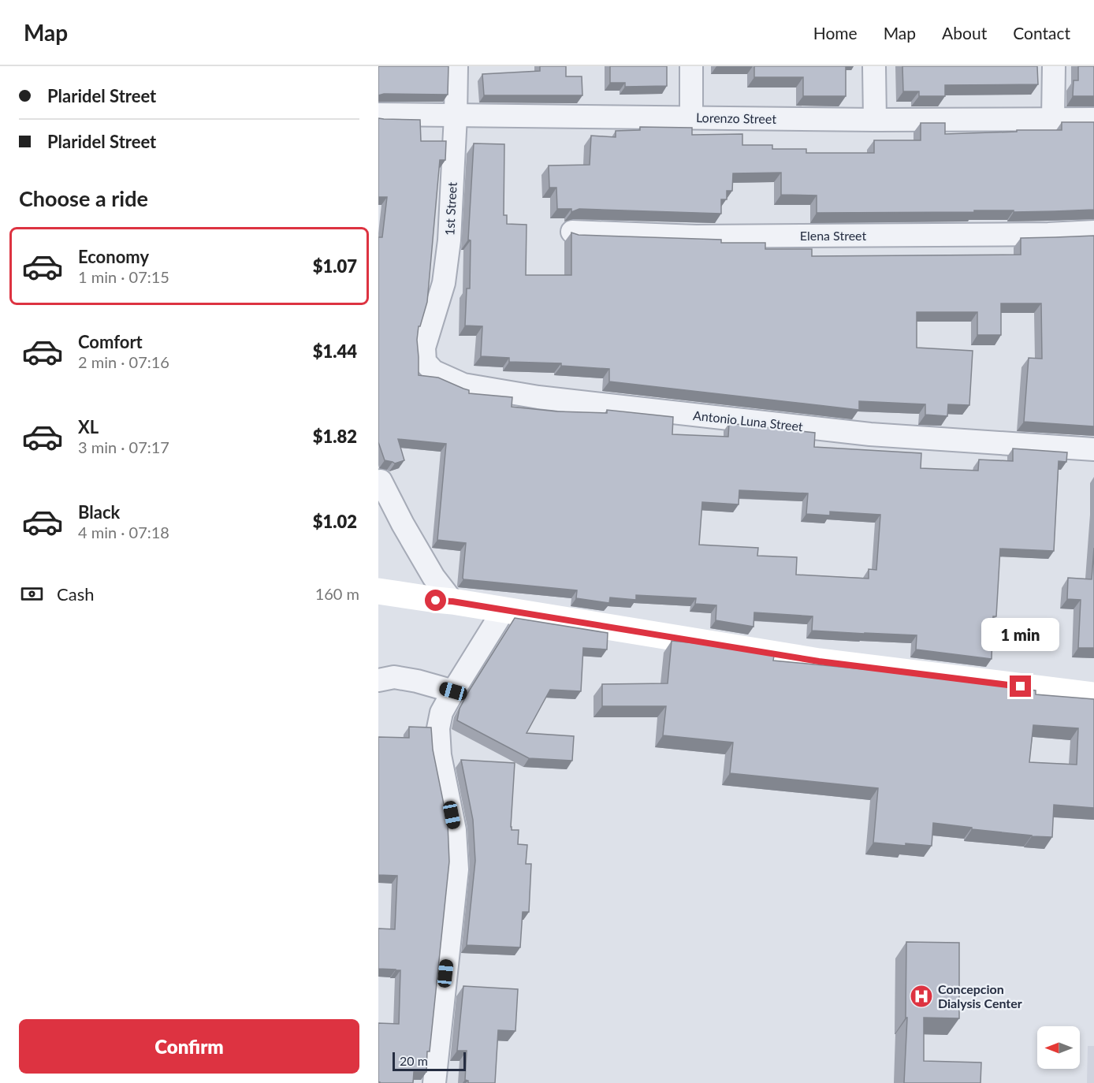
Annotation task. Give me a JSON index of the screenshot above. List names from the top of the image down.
{
  "streets": {
    "street": [
      "Lorenzo Street",
      "1st Street",
      "Elena Street",
      "Antonio Luna Street"
    ]
  },
  "crossings": [
    ["Lorenzo Street", "1st Street"],
    ["1st Street", "Antonio Luna Street"]
  ],
  "places": {
    "hospital": ["Concepcion Dialysis Center"]
  },
  "scale_bar": "20 m",
  "north": "left",
  "page": {
    "header": "Map",
    "nav": [
      "Home",
      "Map",
      "About",
      "Contact"
    ],
    "banner": ["Plaridel Street", "Plaridel Street"],
    "heading": "Choose a ride",
    "list": [
      {
        "name": "Economy",
        "note": "1 min · 07:15",
        "value": "$1.07"
      },
      {
        "name": "Comfort",
        "note": "2 min · 07:16",
        "value": "$1.44"
      },
      {
        "name": "XL",
        "note": "3 min · 07:17",
        "value": "$1.82"
      },
      {
        "name": "Black",
        "note": "4 min · 07:18",
        "value": "$1.02"
      }
    ],
    "pay": ["Cash", "160 m"],
    "bubble": "1 min",
    "buttons": "Confirm",
    "scale": "20 m"
  }
}
